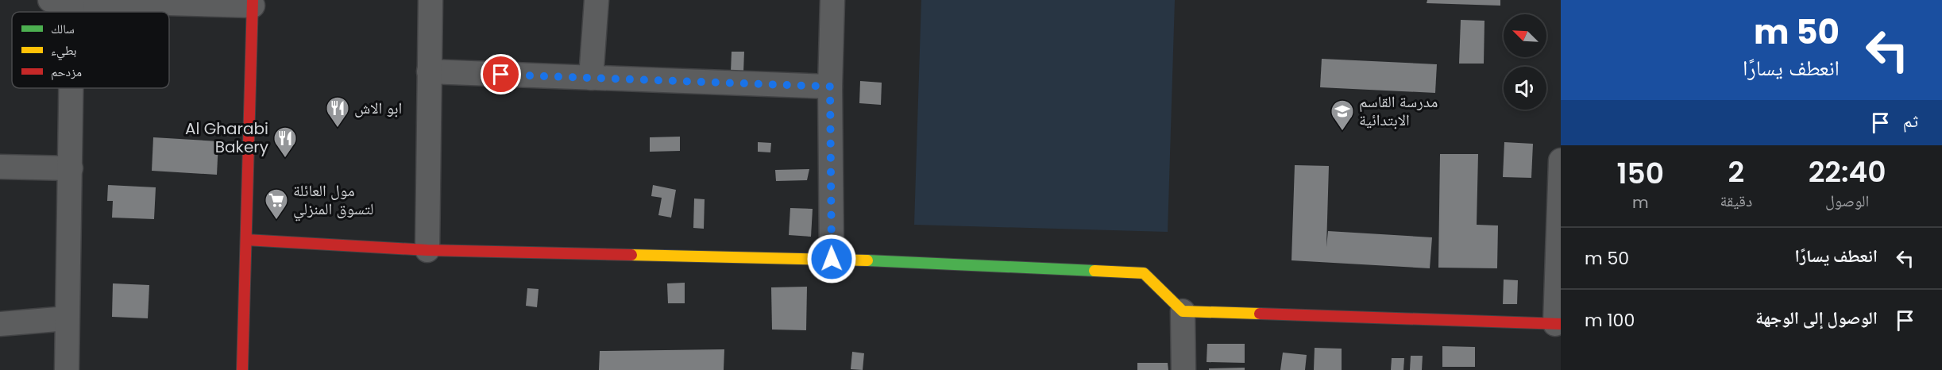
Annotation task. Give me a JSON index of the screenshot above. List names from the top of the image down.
{
  "places": {
    "restaurant": ["ابو الاش", "Al Gharabi Bakery"],
    "school or university": ["مدرسة القاسم الابتدائية"],
    "supermarket": ["مول العائلة لتسوق المنزلي"]
  },
  "legend": ["سالك", "بطيء", "مزدحم"],
  "north": "top left",
  "page": {
    "turn": ["50 m", "انعطف يسارًا"],
    "then": "ثم",
    "eta": [
      "22:40",
      "الوصول",
      "2",
      "دقيقة",
      "150",
      "m"
    ],
    "list": [
      {
        "name": "انعطف يسارًا",
        "value": "50 m"
      },
      {
        "name": "الوصول إلى الوجهة",
        "value": "100 m"
      }
    ]
  }
}
